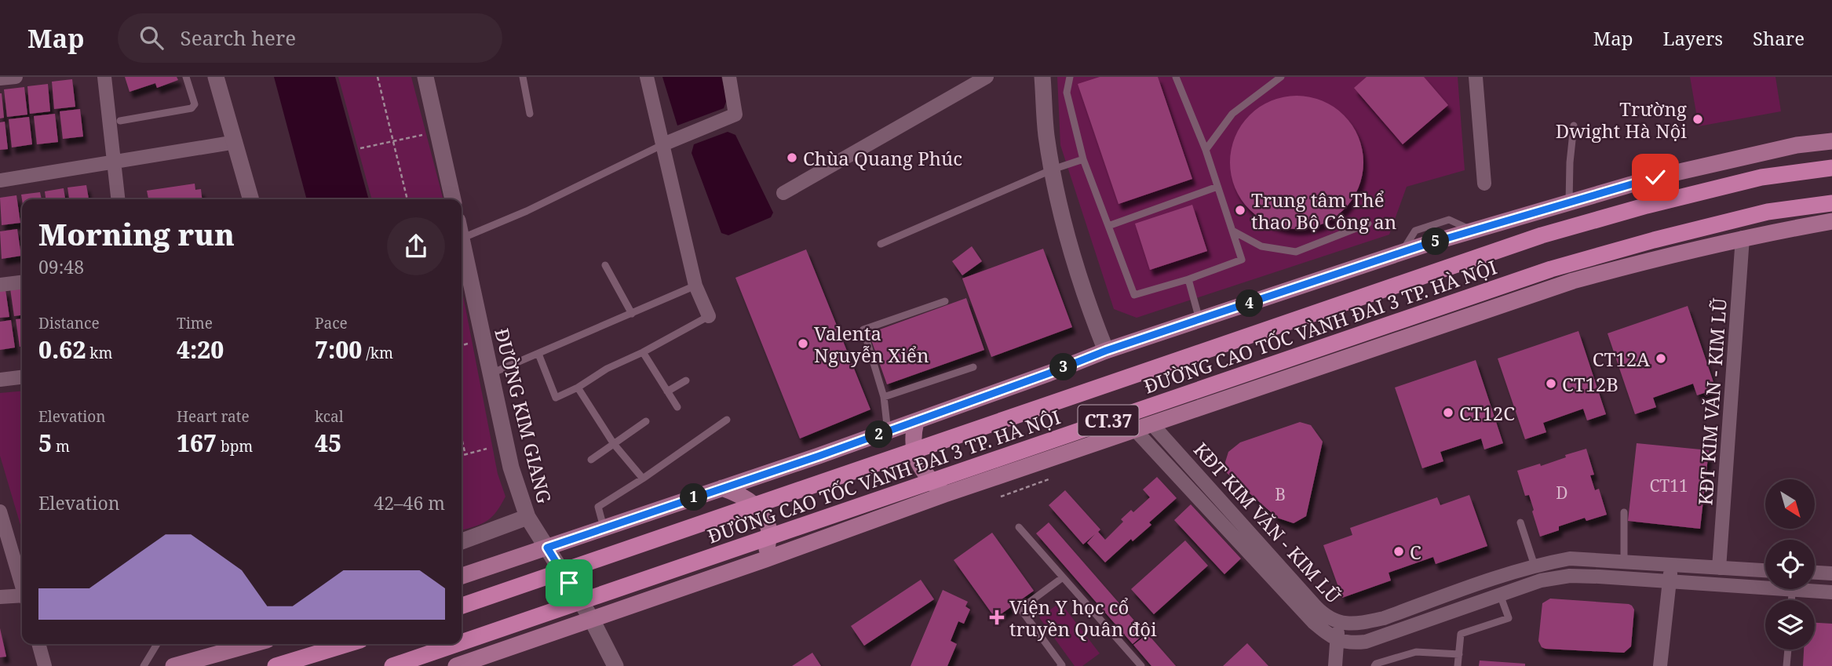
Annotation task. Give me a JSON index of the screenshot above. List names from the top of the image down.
{
  "streets": {
    "highway": ["ĐƯỜNG CAO TỐC VÀNH ĐAI 3 TP. HÀ NỘI", "CT.37"],
    "main road": ["ĐƯỜNG KIM GIANG"],
    "street": ["KĐT KIM VĂN - KIM LŨ"]
  },
  "places": {
    "other": [
      "Trường Dwight Hà Nội",
      "Chùa Quang Phúc",
      "Trung tâm Thể thao Bộ Công an",
      "Valenta Nguyễn Xiển",
      "CT12A",
      "CT12B",
      "CT12C",
      "C"
    ],
    "health": ["Viện Y học cổ truyền Quân đội"]
  },
  "house_numbers": ["CT11", "D", "B"],
  "north": "bottom right",
  "page": {
    "header": "Map",
    "search": "Search here",
    "nav": ["Map", "Layers", "Share"],
    "heading": ["Morning run", "09:48"],
    "pins": [
      "5",
      "4",
      "3",
      "2",
      "1"
    ],
    "stats": [
      ["Distance", "0.62 km"],
      ["Time", "4:20"],
      ["Pace", "7:00 /km"],
      ["Elevation", "5 m"],
      ["Heart rate", "167 bpm"],
      ["kcal", "45"]
    ],
    "chart": ["Elevation", "42–46 m"]
  }
}
